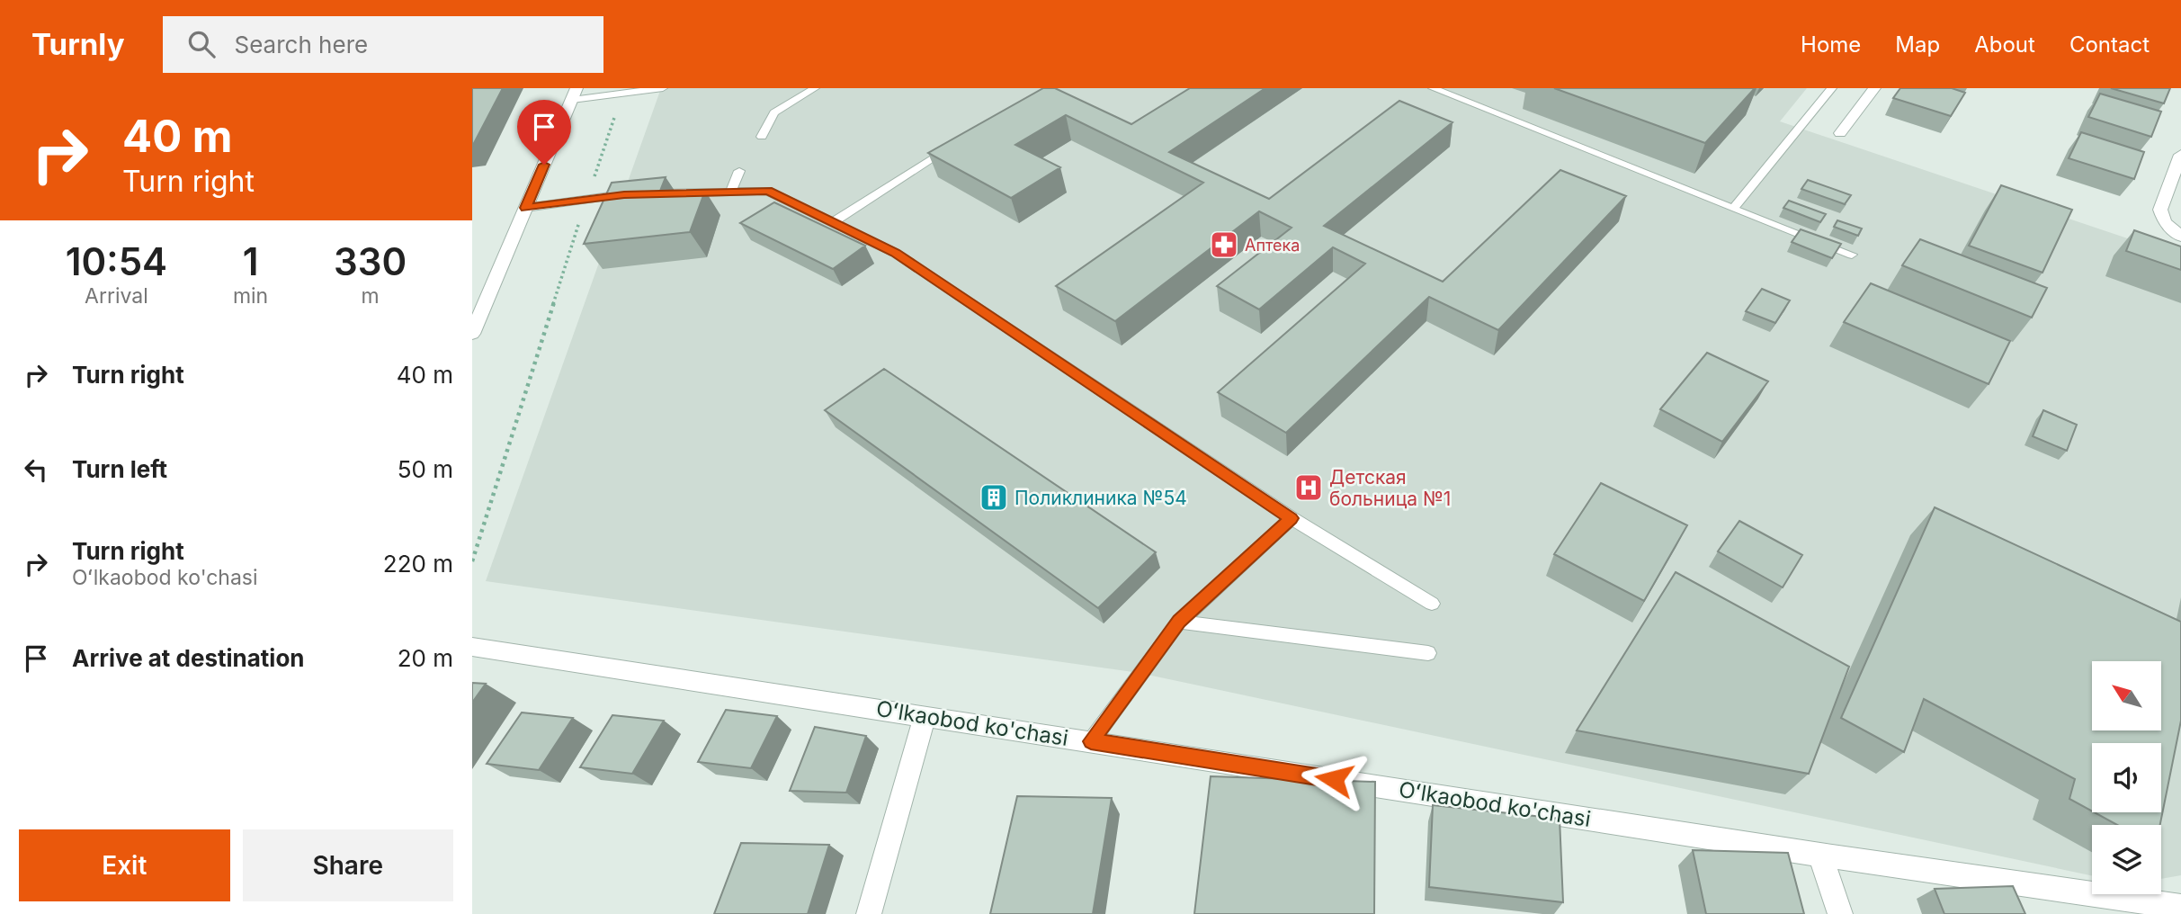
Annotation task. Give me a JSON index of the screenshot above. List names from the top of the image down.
{
  "streets": {
    "street": ["Oʻlkaobod ko'chasi"]
  },
  "places": {
    "pharmacy": ["Аптека"],
    "hospital": ["Детская больница №1"],
    "building": ["Поликлиника №54"]
  },
  "north": "top left",
  "page": {
    "header": "Turnly",
    "search": "Search here",
    "nav": [
      "Home",
      "Map",
      "About",
      "Contact"
    ],
    "turn": ["40 m", "Turn right"],
    "eta": [
      "10:54",
      "Arrival",
      "1",
      "min",
      "330",
      "m"
    ],
    "list": [
      {
        "name": "Turn right",
        "value": "40 m"
      },
      {
        "name": "Turn left",
        "value": "50 m"
      },
      {
        "name": "Turn right",
        "note": "Oʻlkaobod ko'chasi",
        "value": "220 m"
      },
      {
        "name": "Arrive at destination",
        "value": "20 m"
      }
    ],
    "buttons": ["Exit", "Share"]
  }
}
